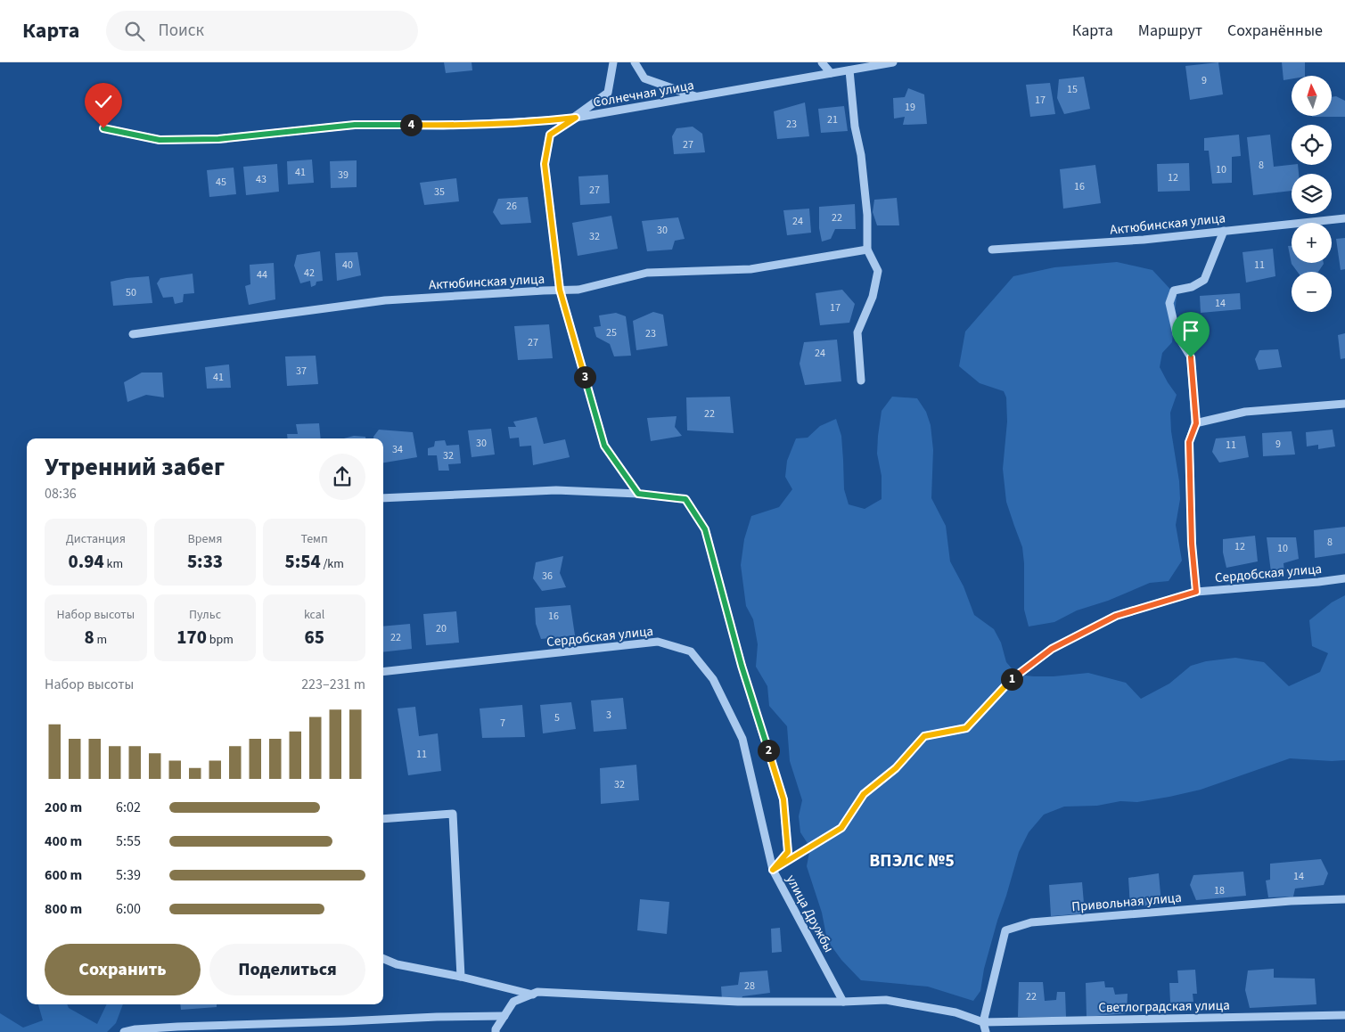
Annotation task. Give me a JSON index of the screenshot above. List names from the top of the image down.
{
  "streets": {
    "street": [
      "Солнечная улица",
      "Актюбинская улица",
      "Сердобская улица",
      "Привольная улица",
      "улица Дружбы",
      "Светлоградская улица"
    ]
  },
  "crossings": [
    ["Сердобская улица", "улица Дружбы"],
    ["Привольная улица", "Светлоградская улица"],
    ["улица Дружбы", "Светлоградская улица"]
  ],
  "districts": ["ВПЭЛС №5"],
  "house_numbers": [
    "9",
    "15",
    "17",
    "19",
    "21",
    "23",
    "27",
    "8",
    "10",
    "41",
    "39",
    "12",
    "43",
    "45",
    "16",
    "27",
    "35",
    "26",
    "22",
    "24",
    "30",
    "32",
    "40",
    "11",
    "42",
    "44",
    "50",
    "14",
    "17",
    "25",
    "23",
    "27",
    "24",
    "37",
    "41",
    "22",
    "30",
    "9",
    "11",
    "34",
    "32",
    "8",
    "12",
    "10",
    "36",
    "16",
    "20",
    "22",
    "3",
    "5",
    "7",
    "11",
    "32",
    "14",
    "18",
    "28",
    "22"
  ],
  "north": "top",
  "page": {
    "header": "Карта",
    "search": "Поиск",
    "nav": ["Карта", "Маршрут", "Сохранённые"],
    "map_buttons": ["+", "−"],
    "pins": [
      "4",
      "3",
      "1",
      "2"
    ],
    "heading": ["Утренний забег", "08:36"],
    "stats": [
      ["Дистанция", "0.94 km"],
      ["Время", "5:33"],
      ["Темп", "5:54 /km"],
      ["Набор высоты", "8 m"],
      ["Пульс", "170 bpm"],
      ["kcal", "65"]
    ],
    "chart": ["Набор высоты", "223–231 m"],
    "list": [
      {
        "name": "200 m",
        "note": "6:02"
      },
      {
        "name": "400 m",
        "note": "5:55"
      },
      {
        "name": "600 m",
        "note": "5:39"
      },
      {
        "name": "800 m",
        "note": "6:00"
      }
    ],
    "buttons": ["Сохранить", "Поделиться"]
  }
}
